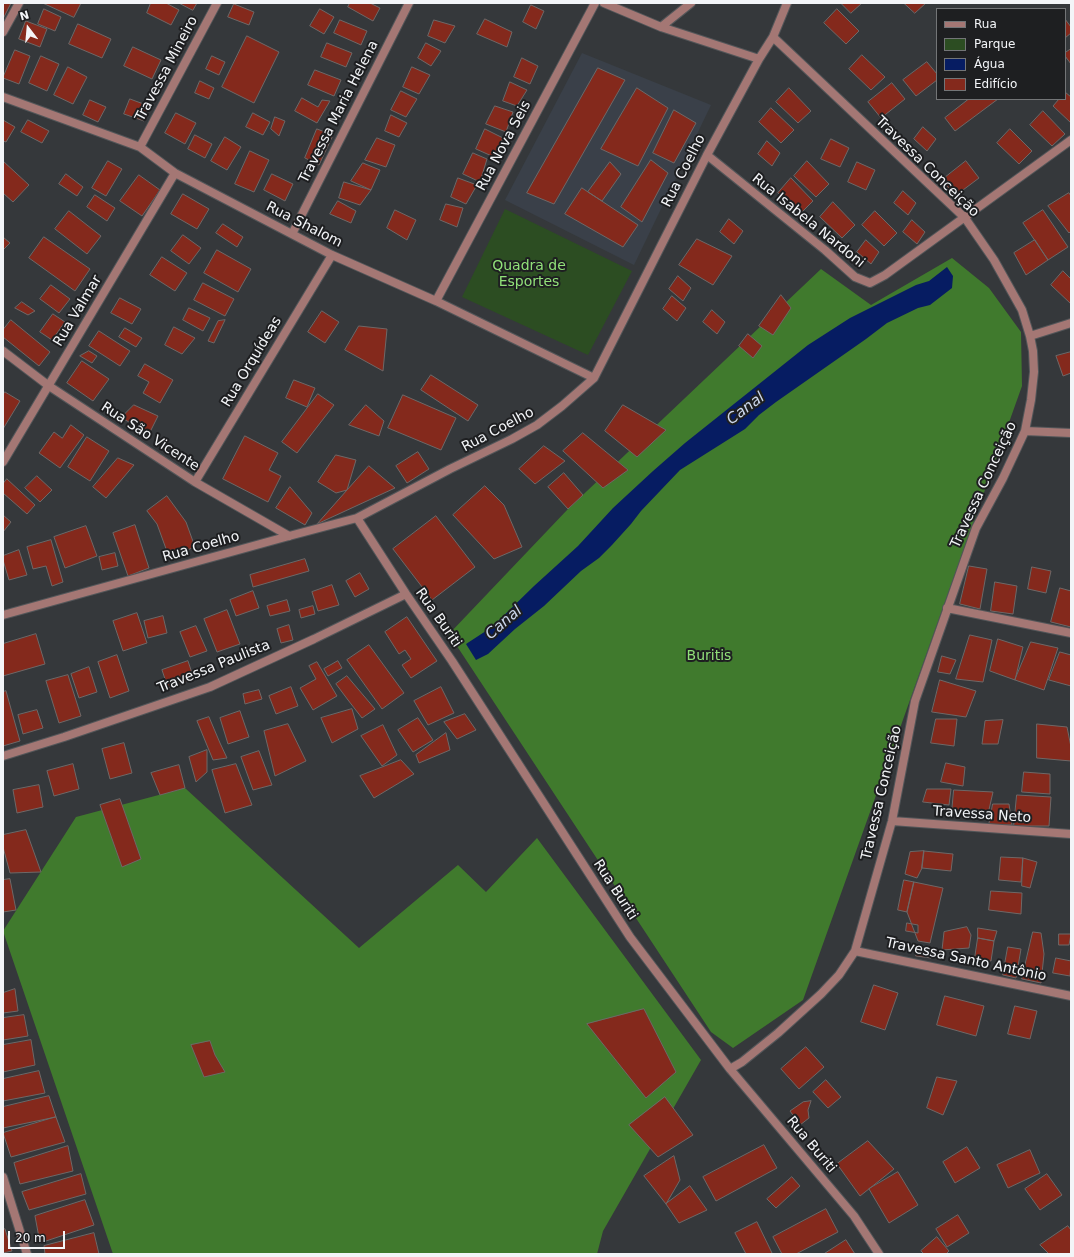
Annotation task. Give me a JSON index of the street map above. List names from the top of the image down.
{
  "streets": {
    "street": [
      "Travessa Mineiro",
      "Travessa Maria Helena",
      "Rua Nova Seis",
      "Travessa Conceição",
      "Rua Coelho",
      "Rua Isabela Nardoni",
      "Rua Shalom",
      "Rua Valmar",
      "Rua Orquídeas",
      "Rua São Vicente",
      "Rua Buriti",
      "Travessa Paulista",
      "Travessa Neto",
      "Travessa Santo Antônio"
    ]
  },
  "crossings": [
    ["Travessa Mineiro", "Rua Shalom"],
    ["Travessa Maria Helena", "Rua Shalom"],
    ["Rua Nova Seis", "Rua Shalom"],
    ["Travessa Conceição", "Rua Coelho"],
    ["Travessa Conceição", "Rua Isabela Nardoni"],
    ["Travessa Conceição", "Rua Buriti"],
    ["Travessa Conceição", "Travessa Neto"],
    ["Travessa Conceição", "Travessa Santo Antônio"],
    ["Rua Coelho", "Rua Isabela Nardoni"],
    ["Rua Coelho", "Rua Shalom"],
    ["Rua Coelho", "Rua São Vicente"],
    ["Rua Coelho", "Rua Buriti"],
    ["Rua Shalom", "Rua Valmar"],
    ["Rua Shalom", "Rua Orquídeas"],
    ["Rua Valmar", "Rua São Vicente"],
    ["Rua Orquídeas", "Rua São Vicente"],
    ["Rua Buriti", "Travessa Paulista"]
  ],
  "water": ["Canal"],
  "parks": ["Quadra de Esportes", "Buritis"],
  "legend": [
    "Rua",
    "Parque",
    "Água",
    "Edifício"
  ],
  "scale_bar": "20 m",
  "north": "top"
}
